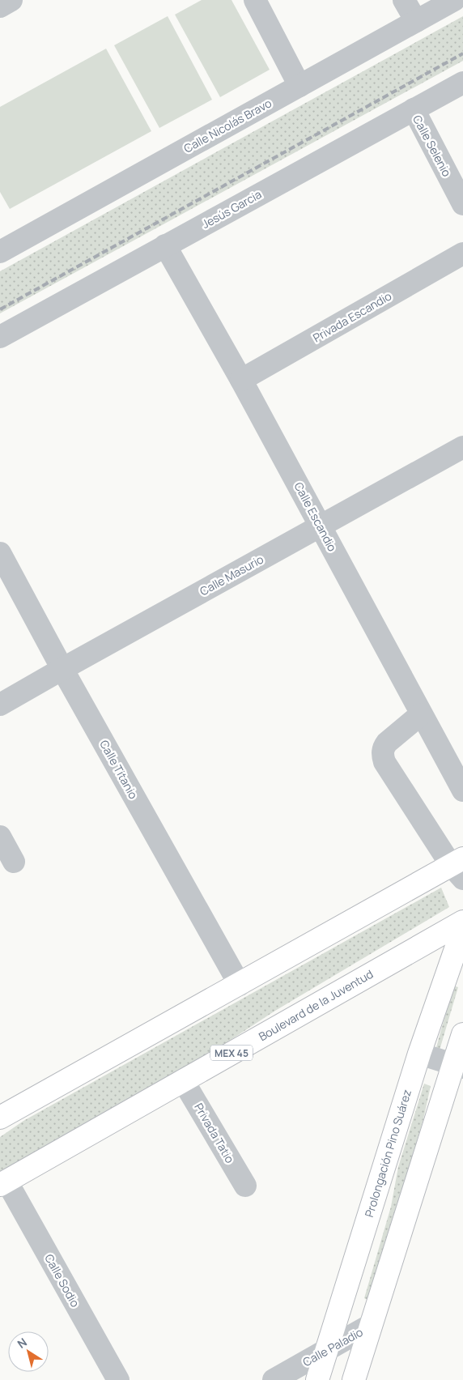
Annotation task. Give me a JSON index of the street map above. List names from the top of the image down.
{
  "streets": {
    "main road": ["Boulevard de la Juventud", "MEX 45", "Prolongación Pino Suárez"],
    "street": [
      "Calle Nicolás Bravo",
      "Calle Selenio",
      "Jesús Garcia",
      "Privada Escandio",
      "Calle Escandio",
      "Calle Masurio",
      "Calle Titanio",
      "Privada Tatio",
      "Calle Sodio",
      "Calle Paladio"
    ]
  },
  "crossings": [
    ["Calle Selenio", "Jesús Garcia"],
    ["Jesús Garcia", "Calle Escandio"],
    ["Privada Escandio", "Calle Escandio"],
    ["Calle Escandio", "Calle Masurio"],
    ["Calle Masurio", "Calle Titanio"],
    ["Boulevard de la Juventud", "Privada Tatio"],
    ["Boulevard de la Juventud", "Calle Sodio"],
    ["Prolongación Pino Suárez", "Calle Paladio"]
  ],
  "north": "top left"
}
